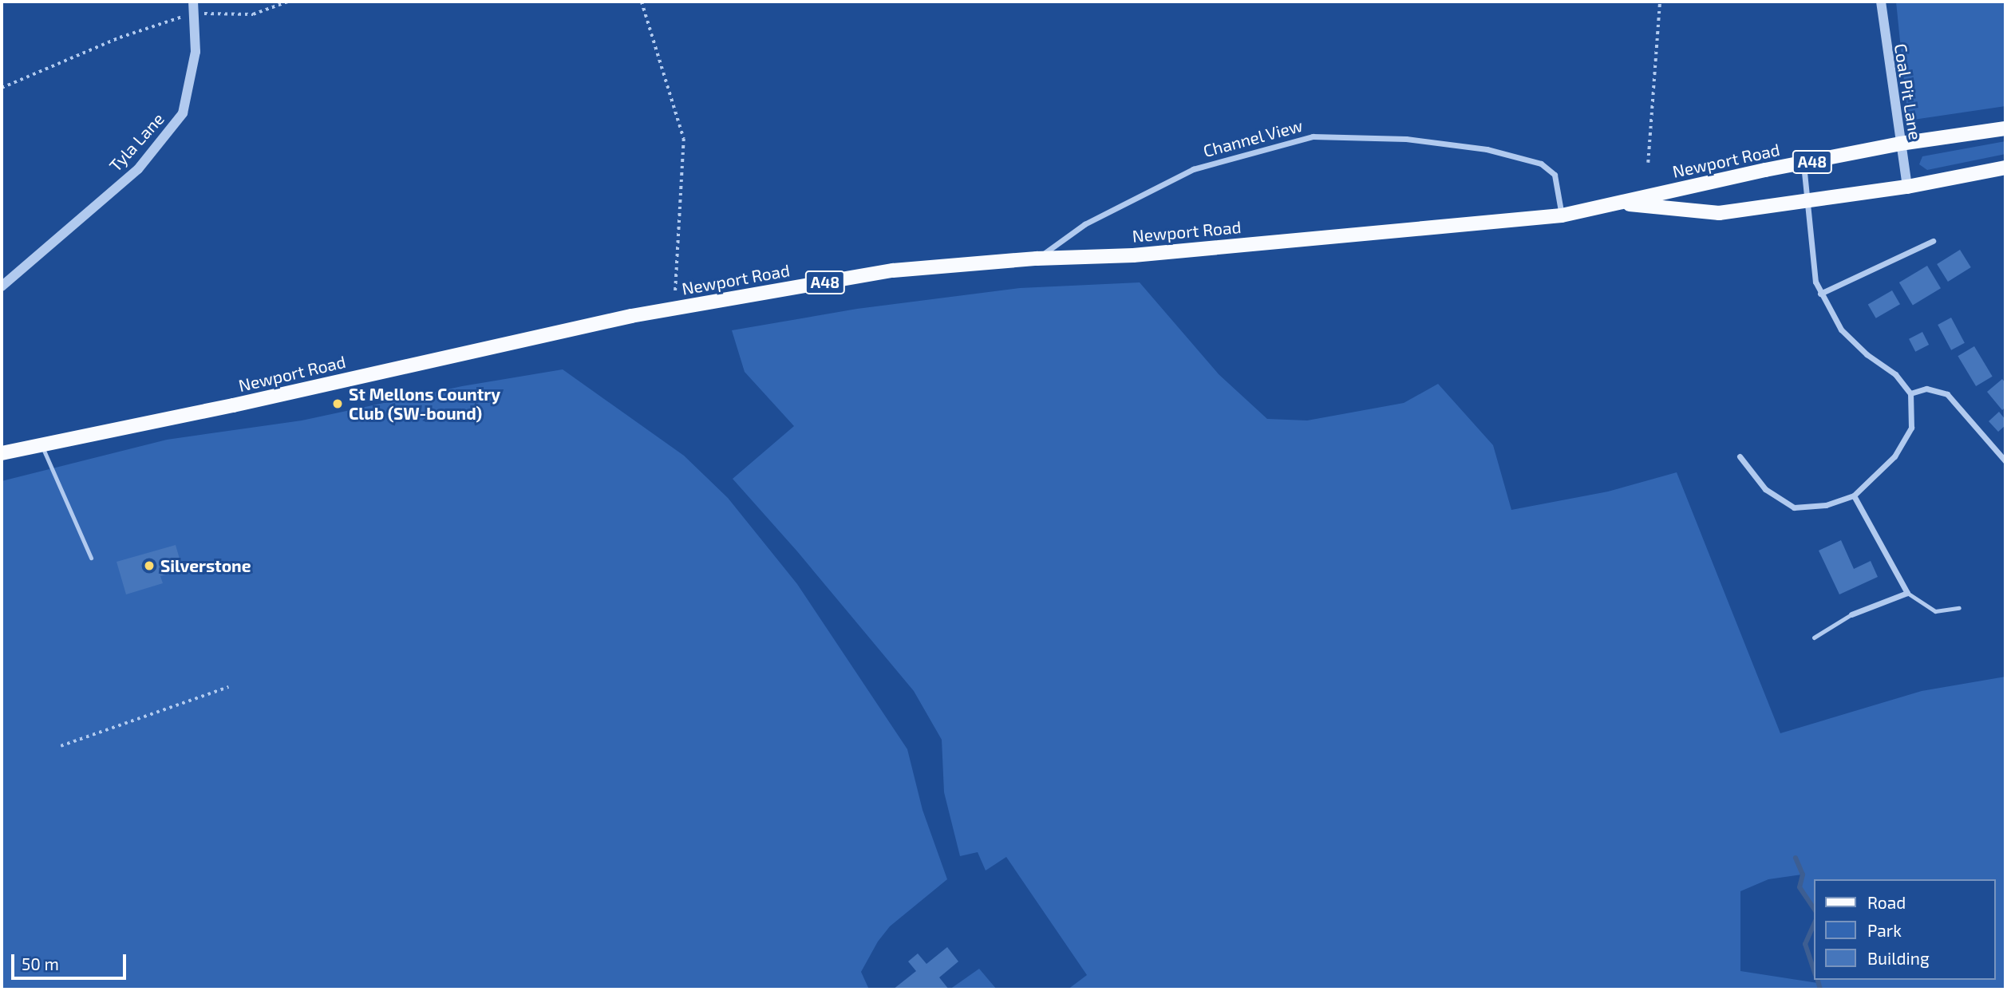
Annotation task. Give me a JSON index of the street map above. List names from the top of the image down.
{
  "streets": {
    "main road": ["Newport Road", "A48"],
    "street": ["Coal Pit Lane", "Channel View", "Tyla Lane"]
  },
  "crossings": [
    ["Coal Pit Lane", "Newport Road"],
    ["Channel View", "Newport Road"]
  ],
  "places": ["St Mellons Country Club (SW-bound)", "Silverstone"],
  "legend": ["Road", "Park", "Building"],
  "scale_bar": "50 m"
}
